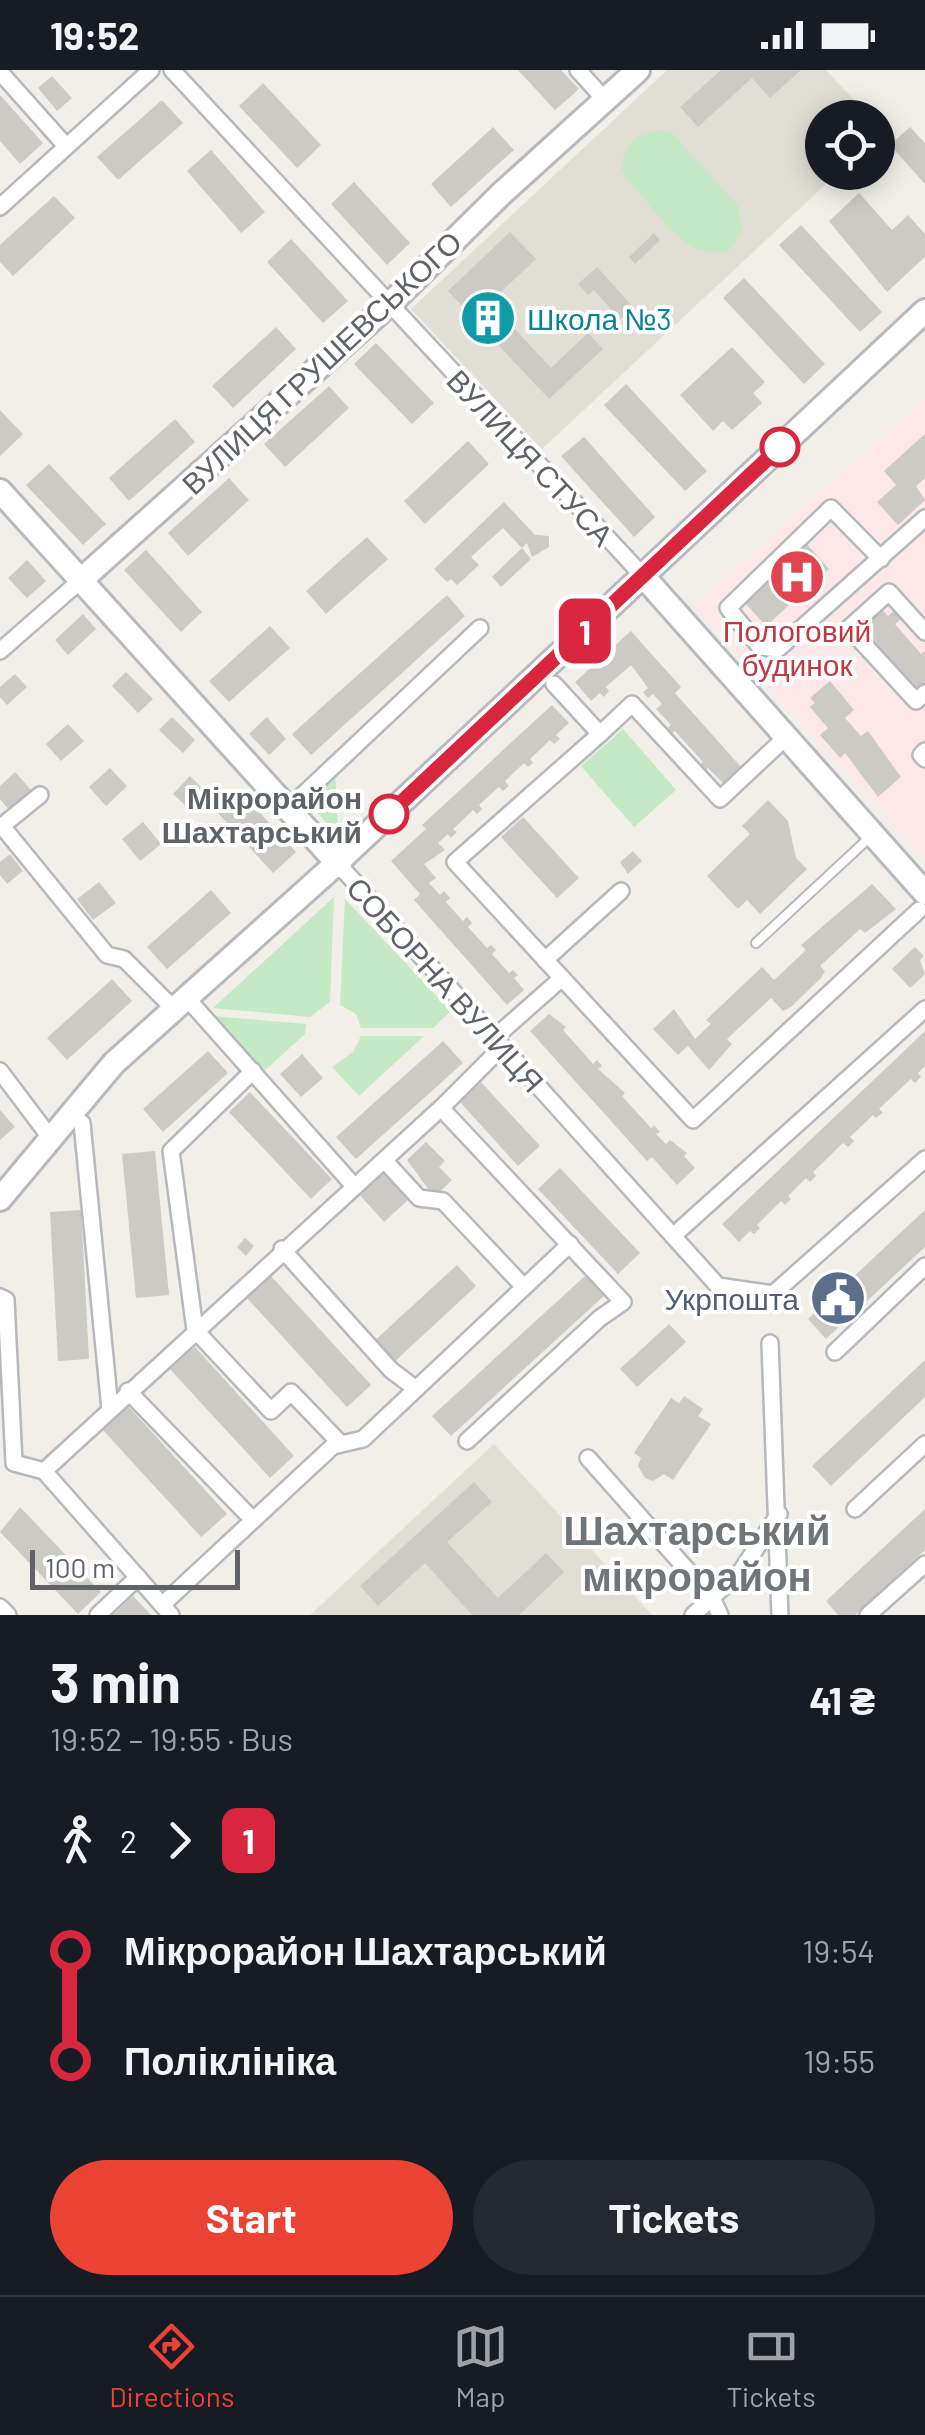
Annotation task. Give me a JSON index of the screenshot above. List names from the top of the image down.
{
  "streets": {
    "street": ["ВУЛИЦЯ ГРУШЕВСЬКОГО", "ВУЛИЦЯ СТУСА", "СОБОРНА ВУЛИЦЯ"]
  },
  "crossings": [
    ["ВУЛИЦЯ ГРУШЕВСЬКОГО", "ВУЛИЦЯ СТУСА"],
    ["ВУЛИЦЯ ГРУШЕВСЬКОГО", "СОБОРНА ВУЛИЦЯ"]
  ],
  "districts": ["Шахтарський мікрорайон"],
  "places": {
    "building": ["Школа №3"],
    "hospital": ["Пологовий будинок"],
    "other": ["Мікрорайон Шахтарський"],
    "public building": ["Укрпошта"]
  },
  "lines": ["bus line 1"],
  "scale_bar": "100 m",
  "page": {
    "status": "19:52",
    "on_map": "1",
    "scale": "100 m",
    "heading": ["3 min", "19:52 – 19:55 · Bus", "41 ₴"],
    "legs": ["2", "1"],
    "list": [
      {
        "name": "Мікрорайон Шахтарський",
        "value": "19:54"
      },
      {
        "name": "Поліклініка",
        "value": "19:55"
      }
    ],
    "buttons": ["Start", "Tickets"],
    "tabs": ["Directions", "Map", "Tickets"]
  }
}
